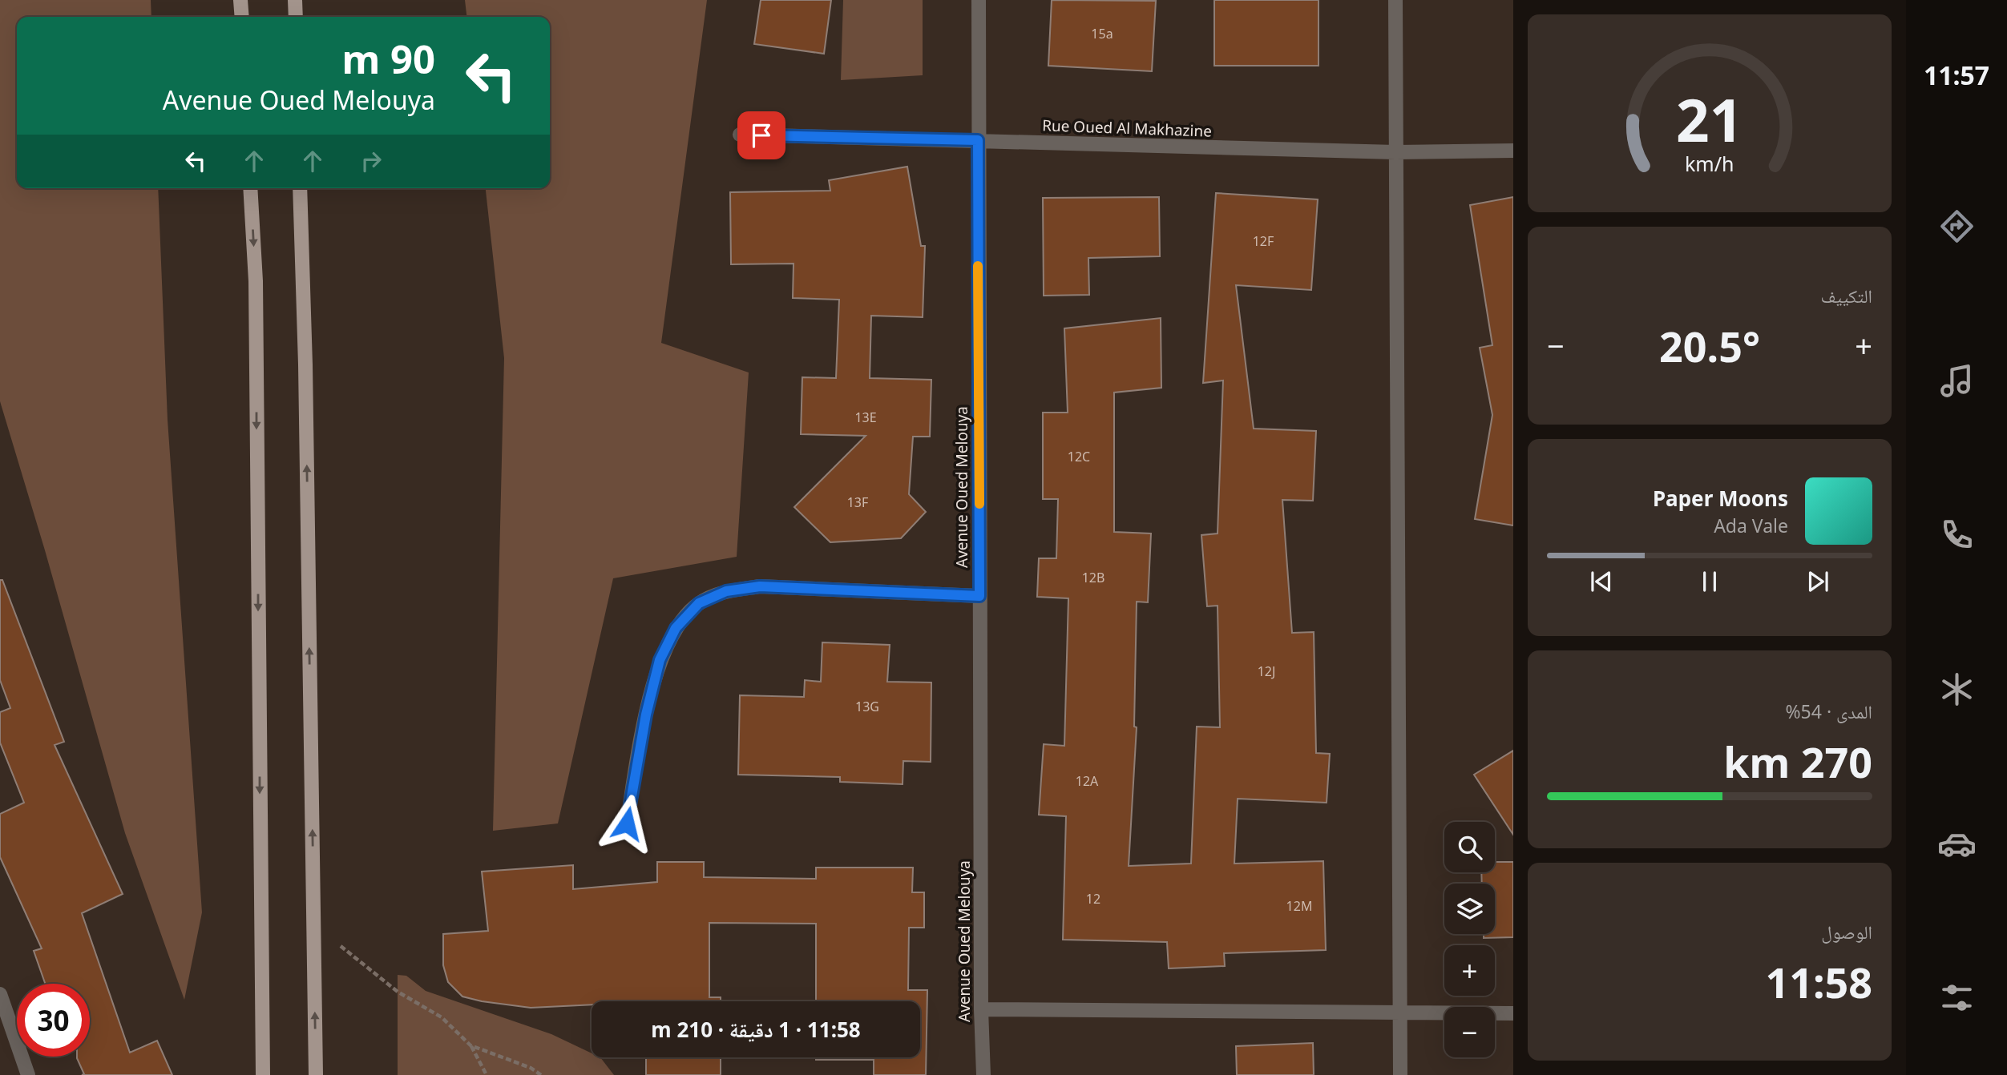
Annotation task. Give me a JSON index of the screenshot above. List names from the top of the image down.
{
  "streets": {
    "street": ["Rue Oued Al Makhazine", "Avenue Oued Melouya"]
  },
  "crossings": [
    ["Rue Oued Al Makhazine", "Avenue Oued Melouya"]
  ],
  "house_numbers": [
    "15a",
    "12F",
    "13E",
    "12C",
    "13F",
    "12B",
    "12J",
    "13G",
    "12A",
    "12",
    "12M"
  ],
  "page": {
    "tabs": "11:57",
    "turn": ["90 m", "Avenue Oued Melouya"],
    "tile": [
      "التكييف",
      ["المدى · 54%", "270 km"],
      ["الوصول", "11:58"]
    ],
    "heat": ["−", "20.5°", "+"],
    "song": ["Paper Moons", "Ada Vale"],
    "map_buttons": ["+", "−"],
    "limit": "30",
    "trip": "11:58 · 1 دقيقة · 210 m",
    "gauge": ["21", "km/h"]
  }
}
